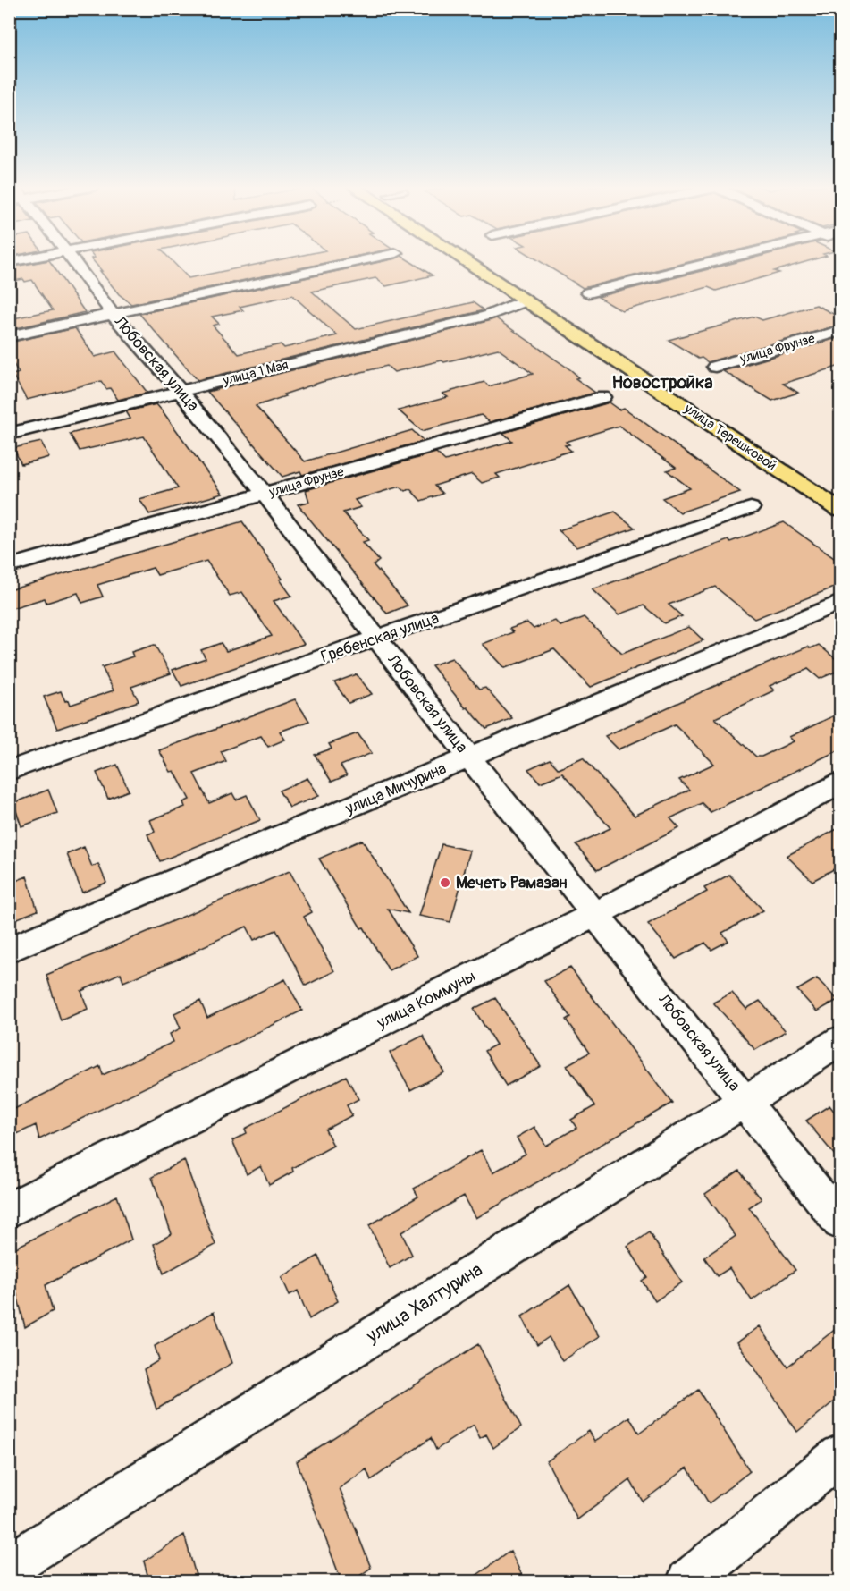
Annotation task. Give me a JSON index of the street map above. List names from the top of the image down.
{
  "streets": {
    "main road": ["улица Терешковой"],
    "street": [
      "улица Фрунзе",
      "Лобовская улица",
      "улица 1 Мая",
      "Гребенская улица",
      "улица Мичурина",
      "улица Коммуны",
      "улица Халтурина"
    ]
  },
  "crossings": [
    ["улица Фрунзе", "Лобовская улица"],
    ["Лобовская улица", "улица 1 Мая"],
    ["Лобовская улица", "Гребенская улица"],
    ["Лобовская улица", "улица Мичурина"],
    ["Лобовская улица", "улица Коммуны"],
    ["Лобовская улица", "улица Халтурина"],
    ["улица 1 Мая", "улица Терешковой"]
  ],
  "districts": ["Новостройка"],
  "places": ["Мечеть Рамазан"]
}
